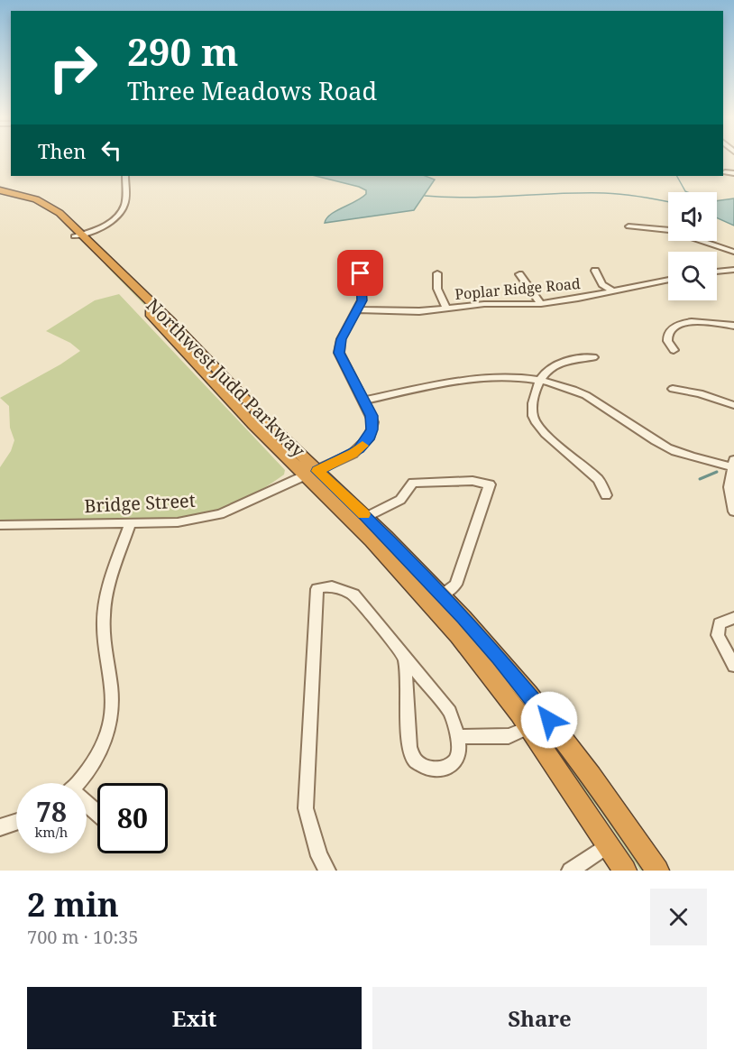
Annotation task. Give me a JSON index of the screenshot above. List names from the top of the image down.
{
  "streets": {
    "highway": ["Northwest Judd Parkway"],
    "street": ["Poplar Ridge Road", "Bridge Street"]
  },
  "crossings": [
    ["Poplar Ridge Road", "Bridge Street"],
    ["Northwest Judd Parkway", "Bridge Street"]
  ],
  "page": {
    "turn": ["290 m", "Three Meadows Road"],
    "then": "Then",
    "speed": "78 km/h",
    "limit": "80",
    "heading": ["2 min", "700 m · 10:35"],
    "buttons": ["Exit", "Share"]
  }
}
